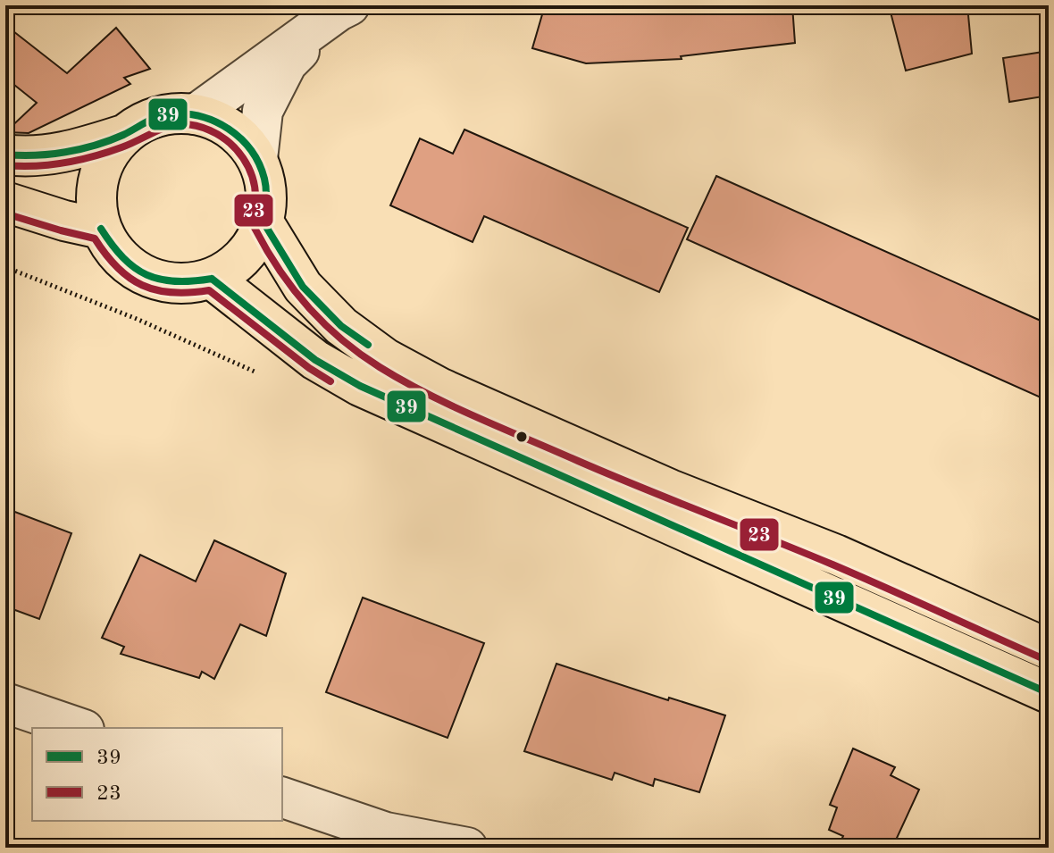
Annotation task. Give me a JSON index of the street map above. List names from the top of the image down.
{
  "lines": ["transit line 39", "transit line 23"],
  "legend": ["39", "23"]
}
